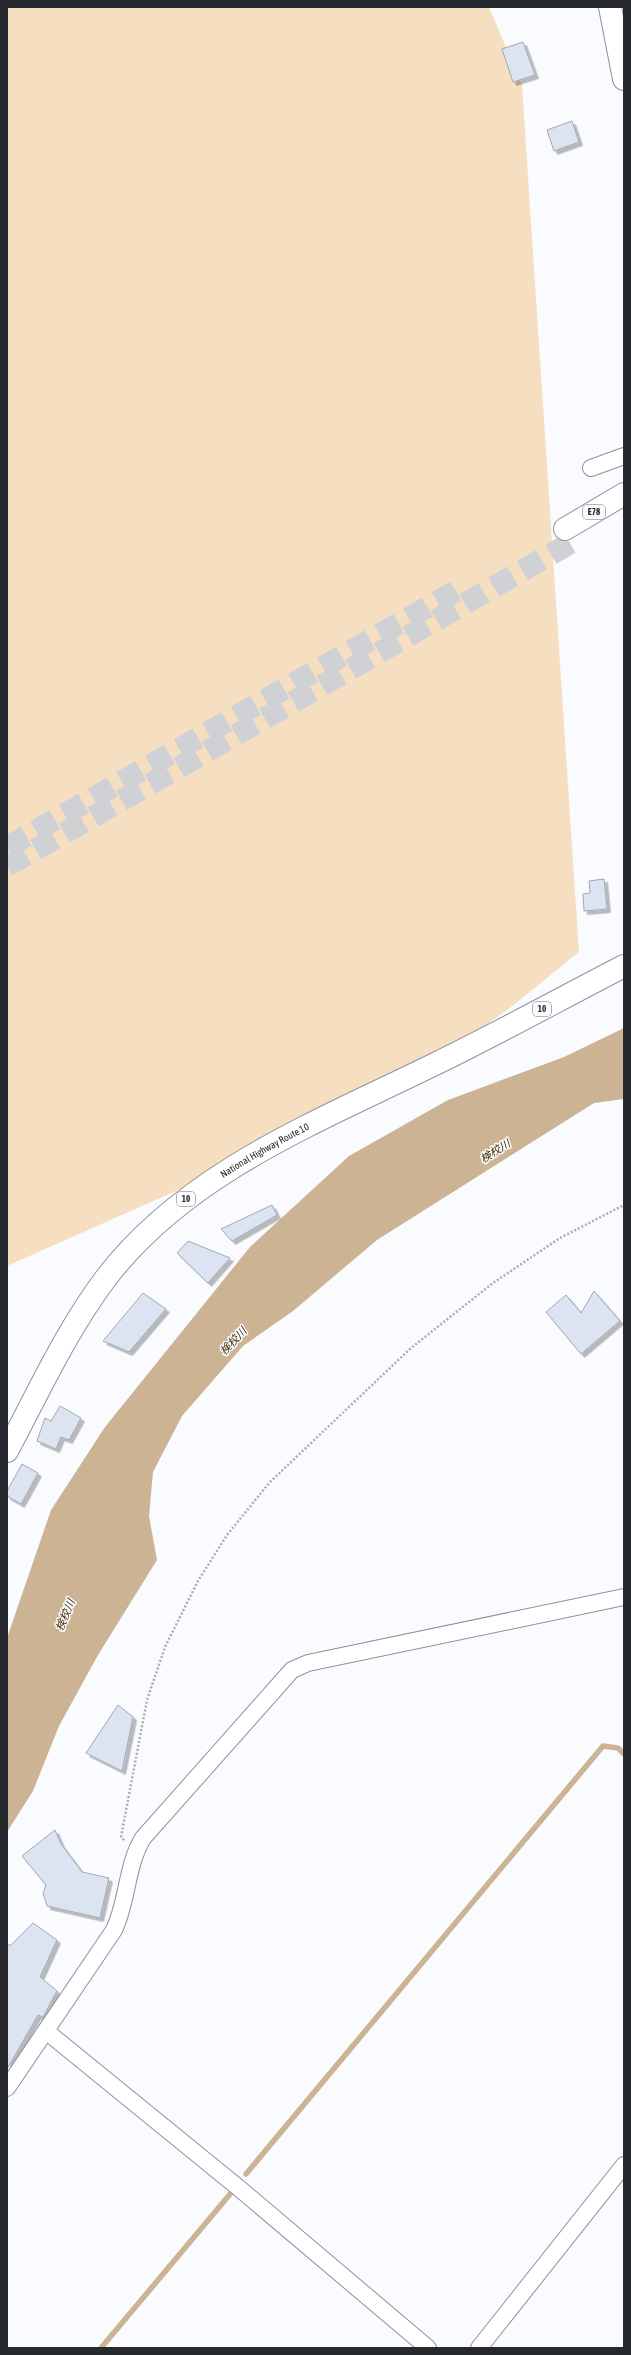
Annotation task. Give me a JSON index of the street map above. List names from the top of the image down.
{
  "streets": {
    "main road": ["E78", "10", "National Highway Route 10"]
  },
  "water": ["検校川"]
}
